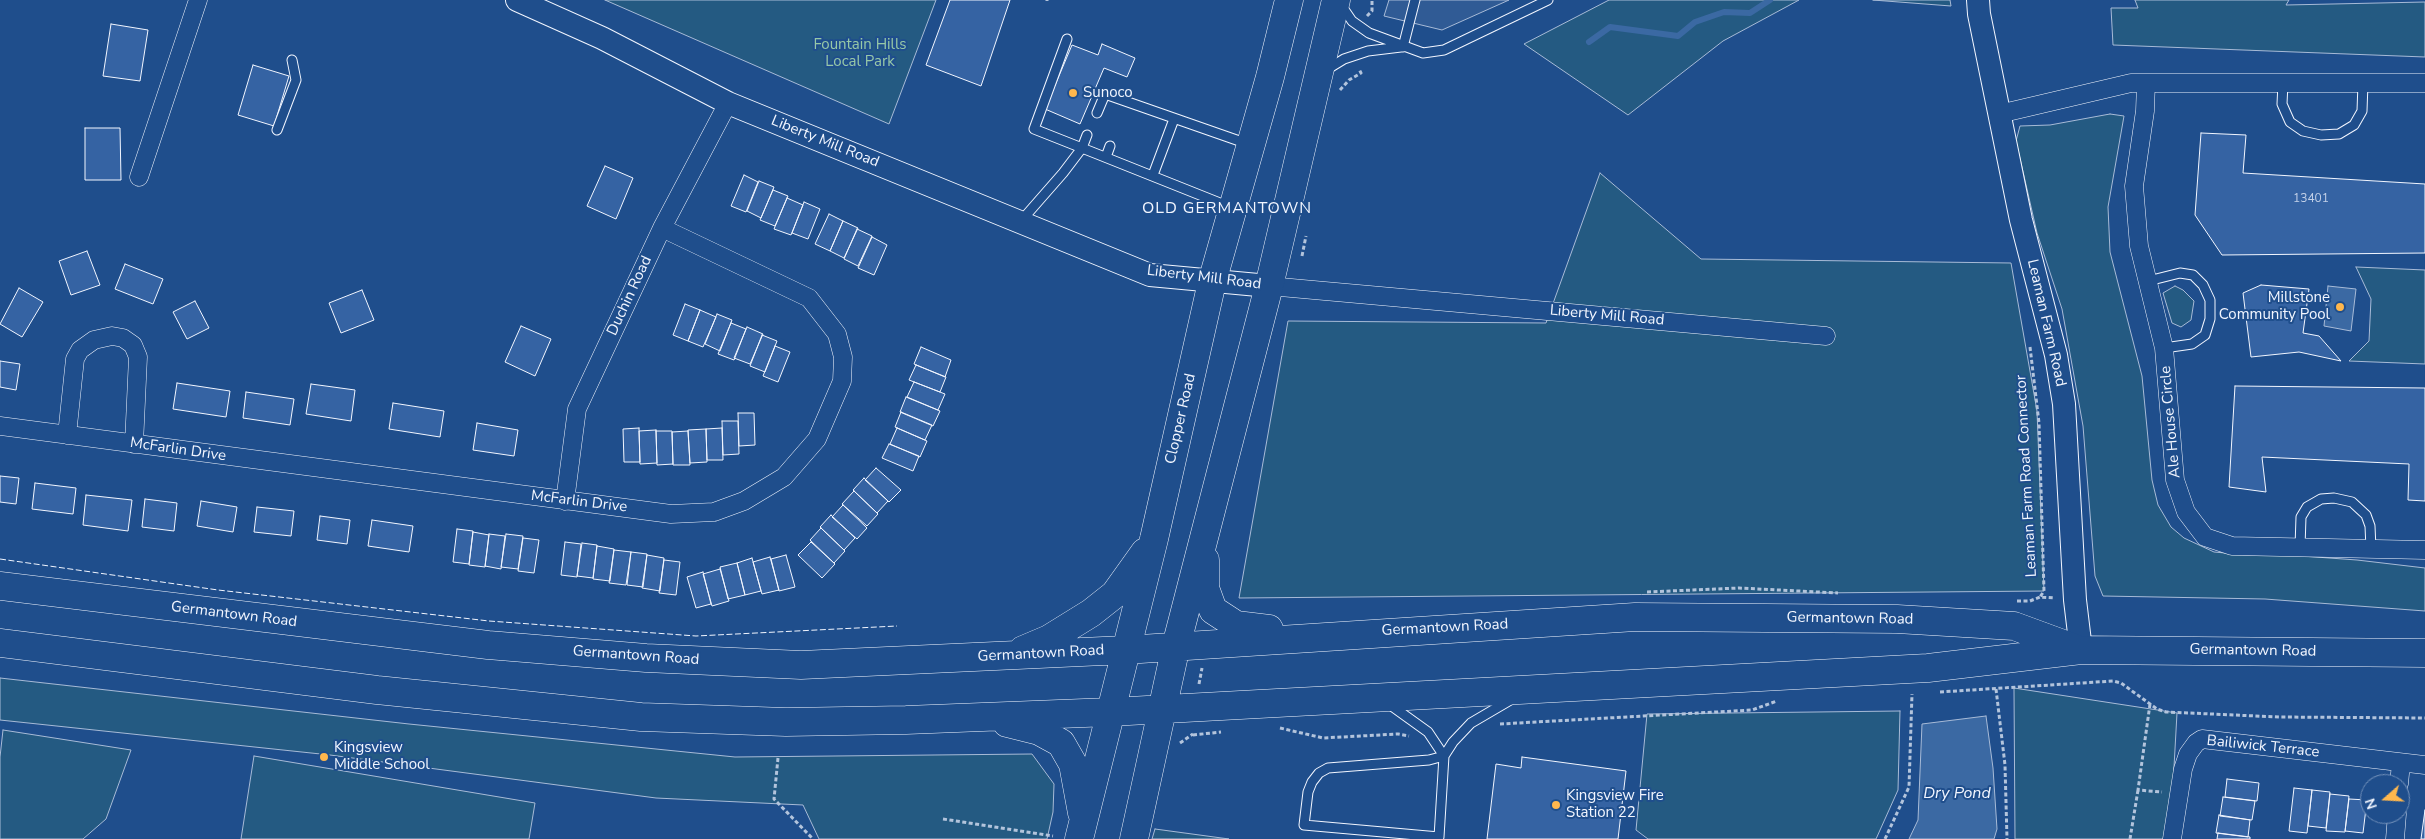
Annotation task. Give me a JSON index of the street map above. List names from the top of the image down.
{
  "streets": {
    "main road": ["Clopper Road", "Germantown Road"],
    "street": [
      "Liberty Mill Road",
      "Duchin Road",
      "Leaman Farm Road",
      "Ale House Circle",
      "McFarlin Drive",
      "Bailiwick Terrace"
    ],
    "path": ["Leaman Farm Road Connector"]
  },
  "crossings": [
    ["Liberty Mill Road", "Duchin Road"],
    ["Liberty Mill Road", "Clopper Road"],
    ["Duchin Road", "McFarlin Drive"],
    ["Leaman Farm Road", "Germantown Road"],
    ["Clopper Road", "Germantown Road"]
  ],
  "districts": ["OLD GERMANTOWN"],
  "water": ["Dry Pond"],
  "parks": ["Fountain Hills Local Park"],
  "places": [
    "Sunoco",
    "Millstone Community Pool",
    "Kingsview Middle School",
    "Kingsview Fire Station 22"
  ],
  "house_numbers": ["13401"],
  "north": "left"
}
